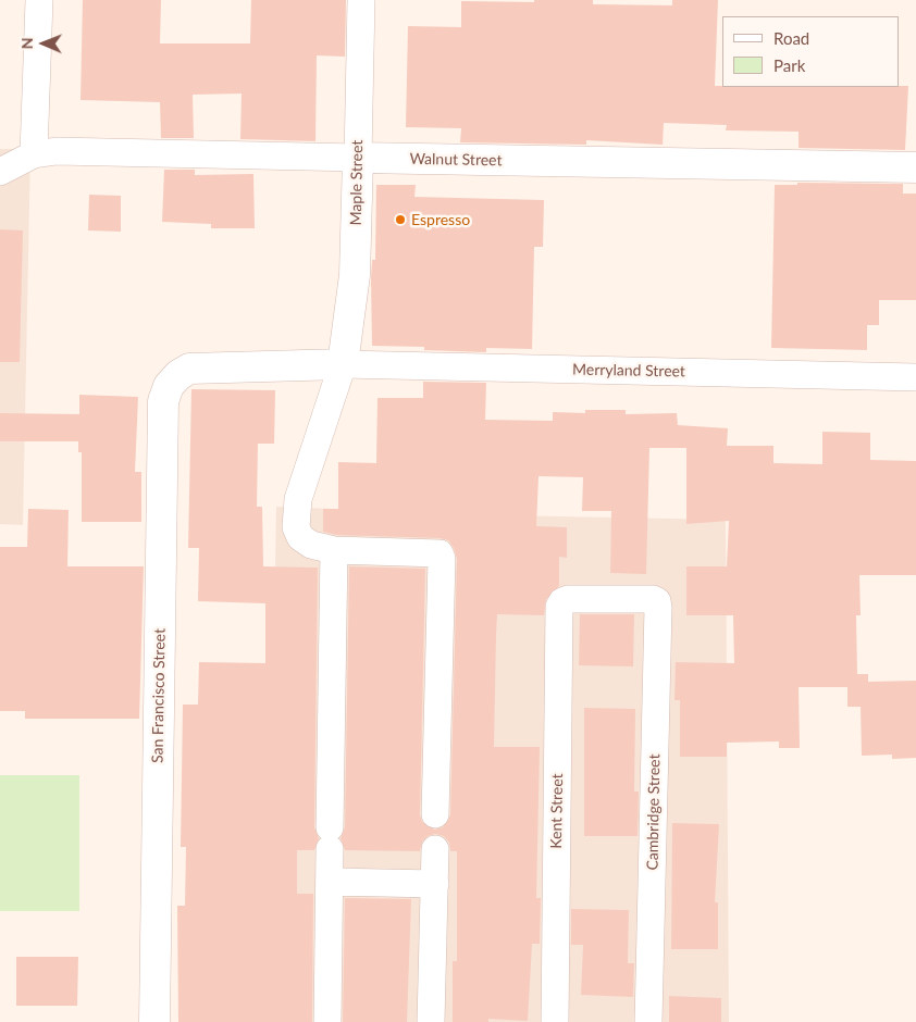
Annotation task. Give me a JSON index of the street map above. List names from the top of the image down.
{
  "streets": {
    "street": [
      "Walnut Street",
      "Maple Street",
      "Merryland Street",
      "San Francisco Street",
      "Kent Street",
      "Cambridge Street"
    ]
  },
  "crossings": [
    ["Walnut Street", "Maple Street"],
    ["Maple Street", "Merryland Street"],
    ["Maple Street", "San Francisco Street"],
    ["Merryland Street", "San Francisco Street"],
    ["Kent Street", "Cambridge Street"]
  ],
  "places": ["Espresso"],
  "legend": ["Road", "Park"],
  "north": "left"
}
